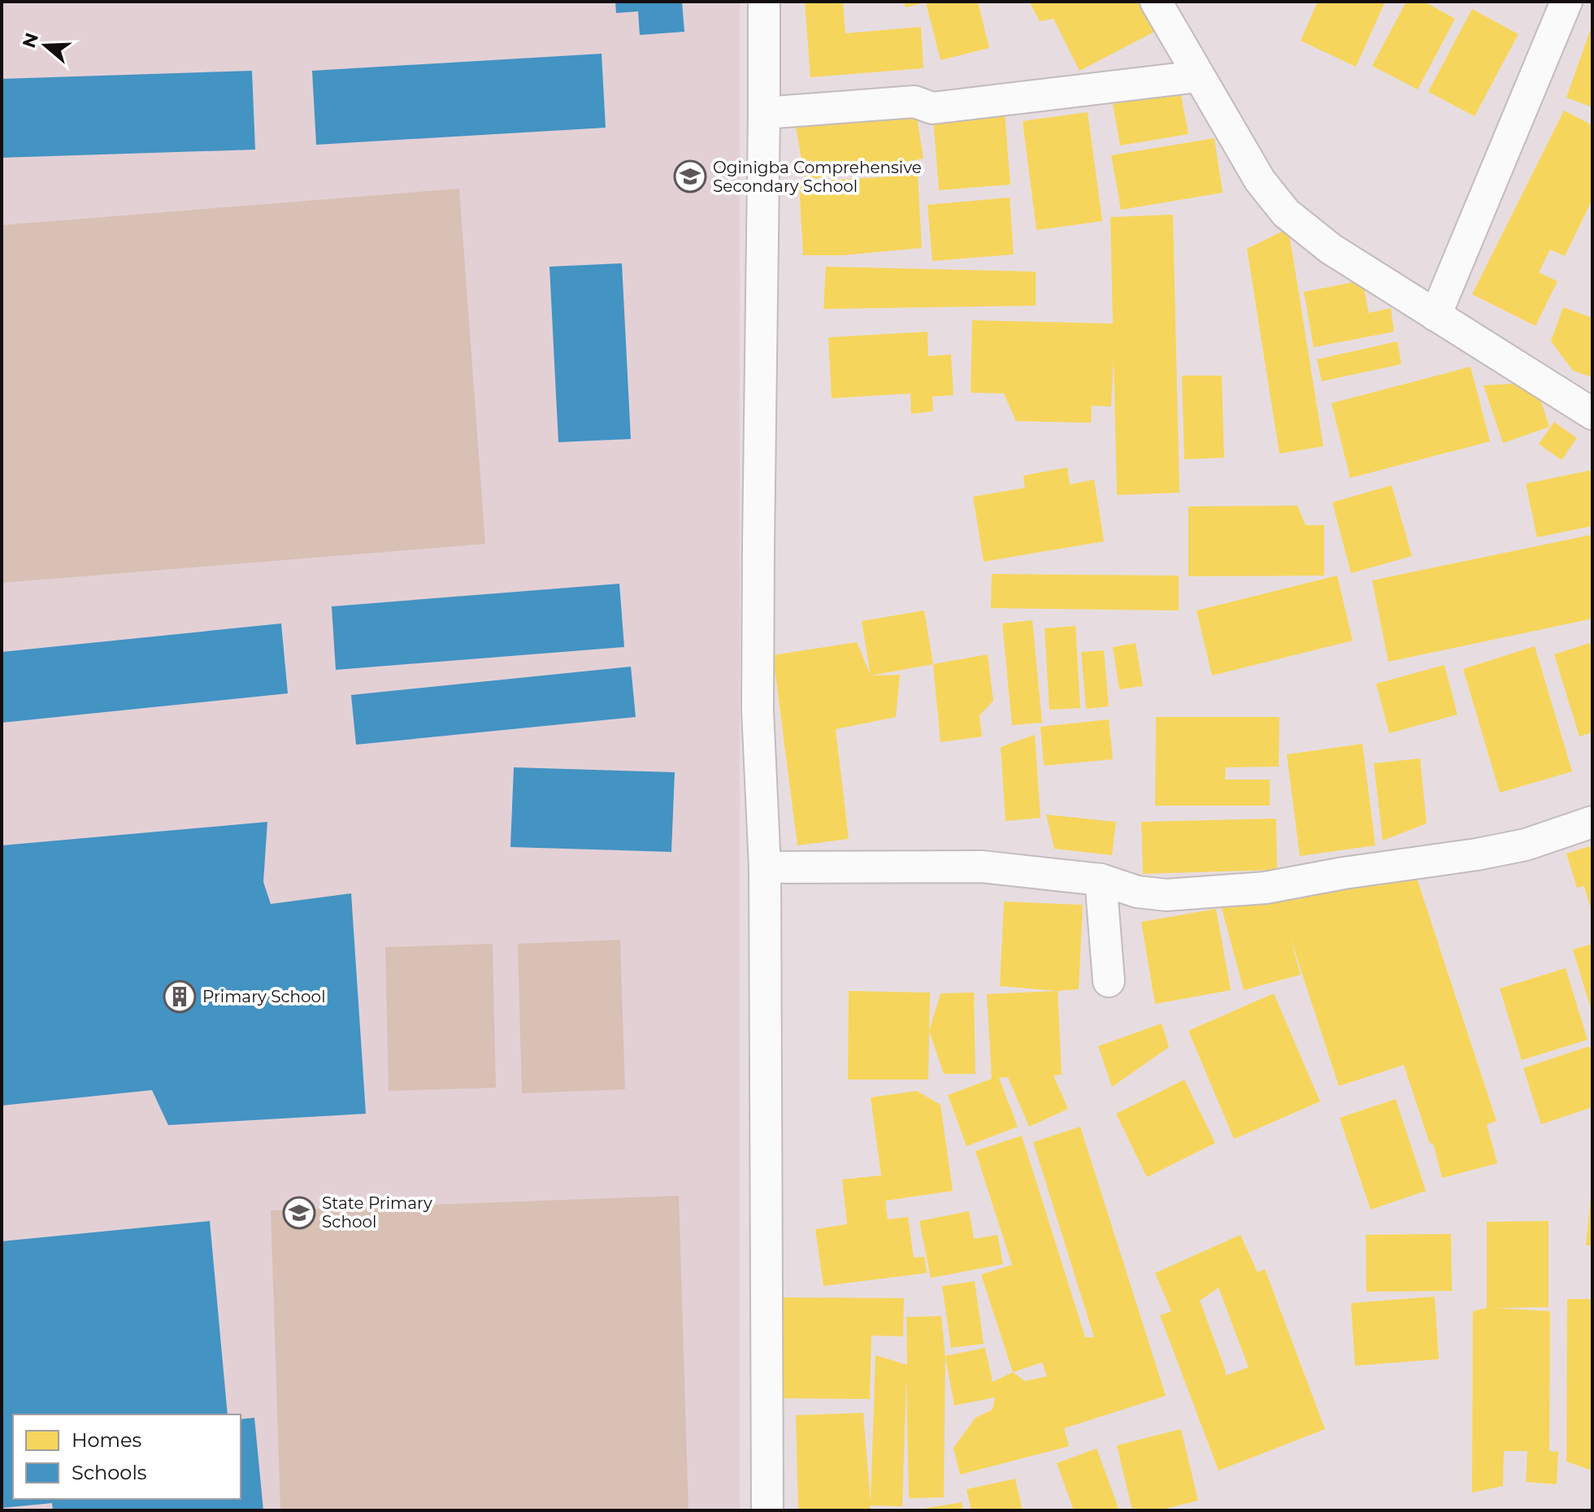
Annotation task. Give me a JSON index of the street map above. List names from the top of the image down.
{
  "places": {
    "school or university": ["Oginigba Comprehensive Secondary School", "State Primary School"],
    "building": ["Primary School"]
  },
  "legend": ["Homes", "Schools"],
  "north": "left"
}
